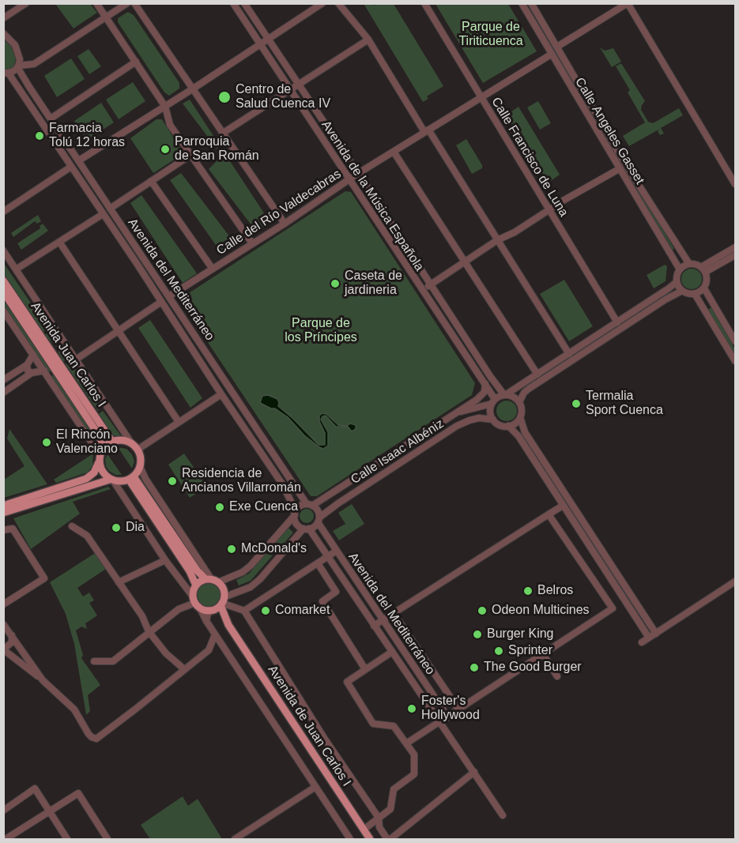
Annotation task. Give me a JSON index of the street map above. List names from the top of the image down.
{
  "streets": {
    "main road": ["Avenida Juan Carlos I", "Avenida de Juan Carlos I"],
    "street": [
      "Calle Angeles Gasset",
      "Calle Francisco de Luna",
      "Avenida de la Música Española",
      "Calle del Río Valdecabras",
      "Avenida del Mediterráneo",
      "Calle Isaac Albéniz"
    ]
  },
  "crossings": [
    ["Calle Angeles Gasset", "Calle del Río Valdecabras"],
    ["Calle Francisco de Luna", "Calle del Río Valdecabras"],
    ["Avenida de la Música Española", "Calle del Río Valdecabras"],
    ["Avenida de la Música Española", "Calle Isaac Albéniz"],
    ["Calle del Río Valdecabras", "Avenida del Mediterráneo"],
    ["Avenida del Mediterráneo", "Calle Isaac Albéniz"]
  ],
  "parks": ["Parque de Tiriticuenca", "Parque de los Príncipes"],
  "places": [
    "Centro de Salud Cuenca IV",
    "Farmacia Tolú 12 horas",
    "Parroquia de San Román",
    "Caseta de jardineria",
    "Termalia Sport Cuenca",
    "El Rincón Valenciano",
    "Residencia de Ancianos Villarromán",
    "Exe Cuenca",
    "Dia",
    "McDonald's",
    "Belros",
    "Comarket",
    "Odeon Multicines",
    "Burger King",
    "Sprinter",
    "The Good Burger",
    "Foster's Hollywood"
  ]
}
